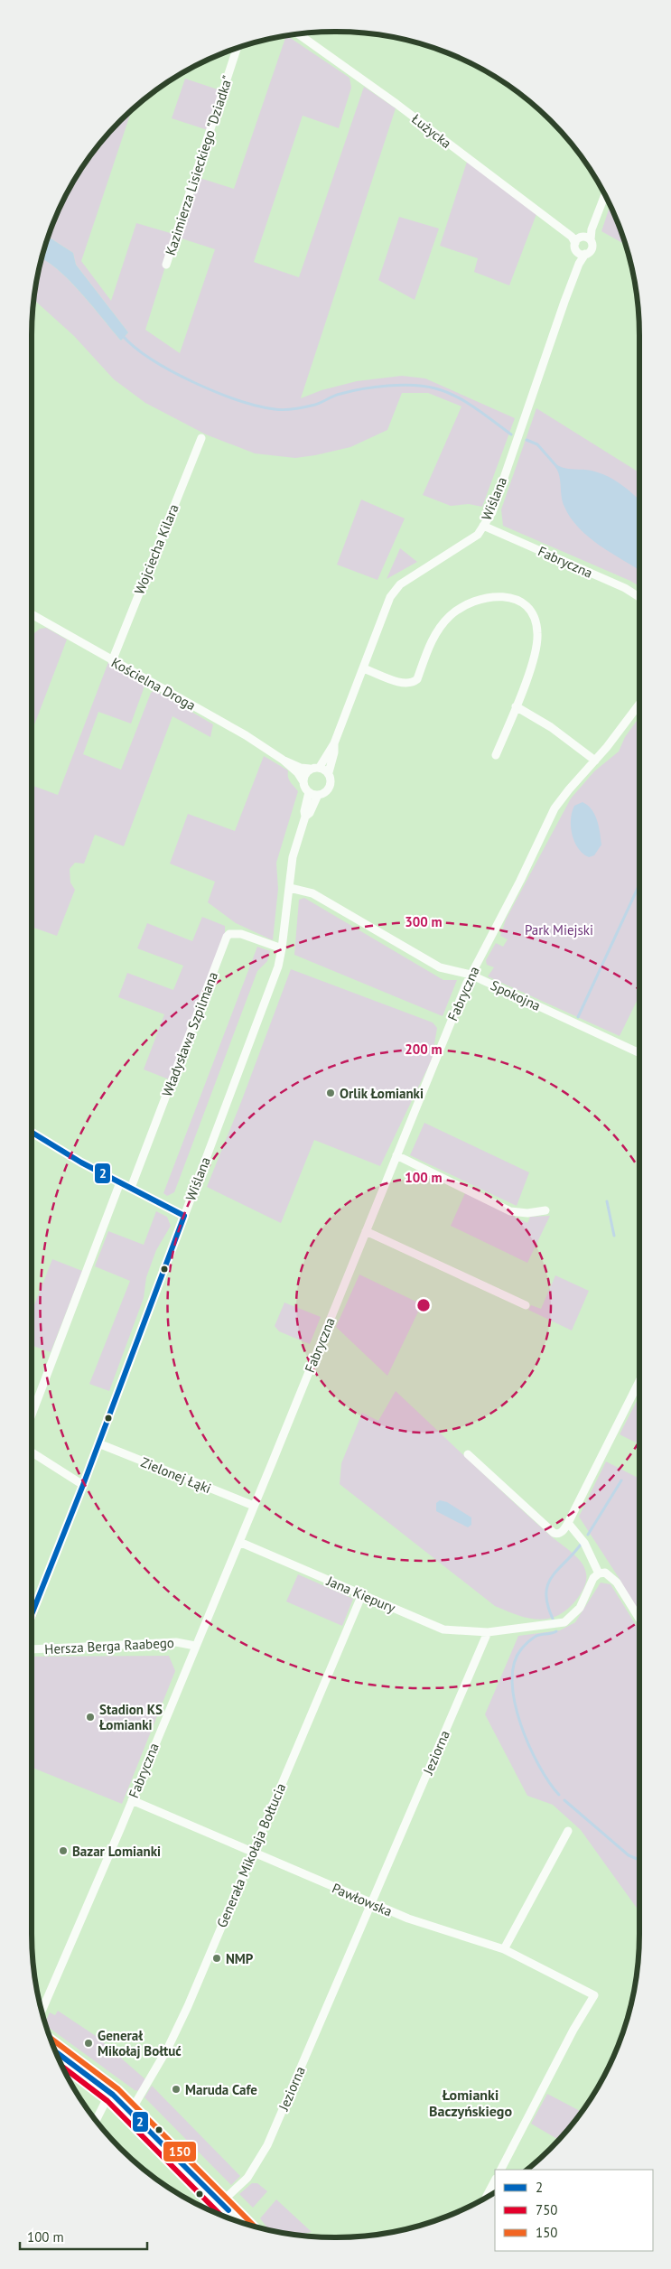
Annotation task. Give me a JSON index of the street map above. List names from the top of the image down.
{
  "streets": {
    "street": [
      "Łużycka",
      "Kazimierza Lisieckiego \"Dziadka\"",
      "Wiślana",
      "Wojciecha Kilara",
      "Fabryczna",
      "Kościelna Droga",
      "Spokojna",
      "Władysława Szpilmana",
      "Zielonej Łąki",
      "Jana Kiepury",
      "Hersza Berga Raabego",
      "Jeziorna",
      "Generała Mikołaja Bołtucia",
      "Pawłowska"
    ]
  },
  "crossings": [
    ["Wiślana", "Fabryczna"],
    ["Wiślana", "Kościelna Droga"],
    ["Wiślana", "Spokojna"],
    ["Wiślana", "Władysława Szpilmana"],
    ["Wiślana", "Zielonej Łąki"],
    ["Wojciecha Kilara", "Kościelna Droga"],
    ["Fabryczna", "Spokojna"],
    ["Fabryczna", "Zielonej Łąki"],
    ["Fabryczna", "Jana Kiepury"],
    ["Fabryczna", "Hersza Berga Raabego"],
    ["Fabryczna", "Pawłowska"],
    ["Jana Kiepury", "Jeziorna"],
    ["Jana Kiepury", "Generała Mikołaja Bołtucia"],
    ["Jeziorna", "Pawłowska"],
    ["Generała Mikołaja Bołtucia", "Pawłowska"]
  ],
  "districts": ["Łomianki Baczyńskiego"],
  "parks": ["Park Miejski"],
  "places": [
    "Orlik Łomianki",
    "Stadion KS Łomianki",
    "Bazar Lomianki",
    "NMP",
    "Generał Mikołaj Bołtuć",
    "Maruda Cafe"
  ],
  "lines": ["transit line 2", "transit line 150", "transit line 750"],
  "legend": ["2", "750", "150"],
  "scale_bar": "100 m",
  "rings": ["300 m", "200 m", "100 m"]
}
